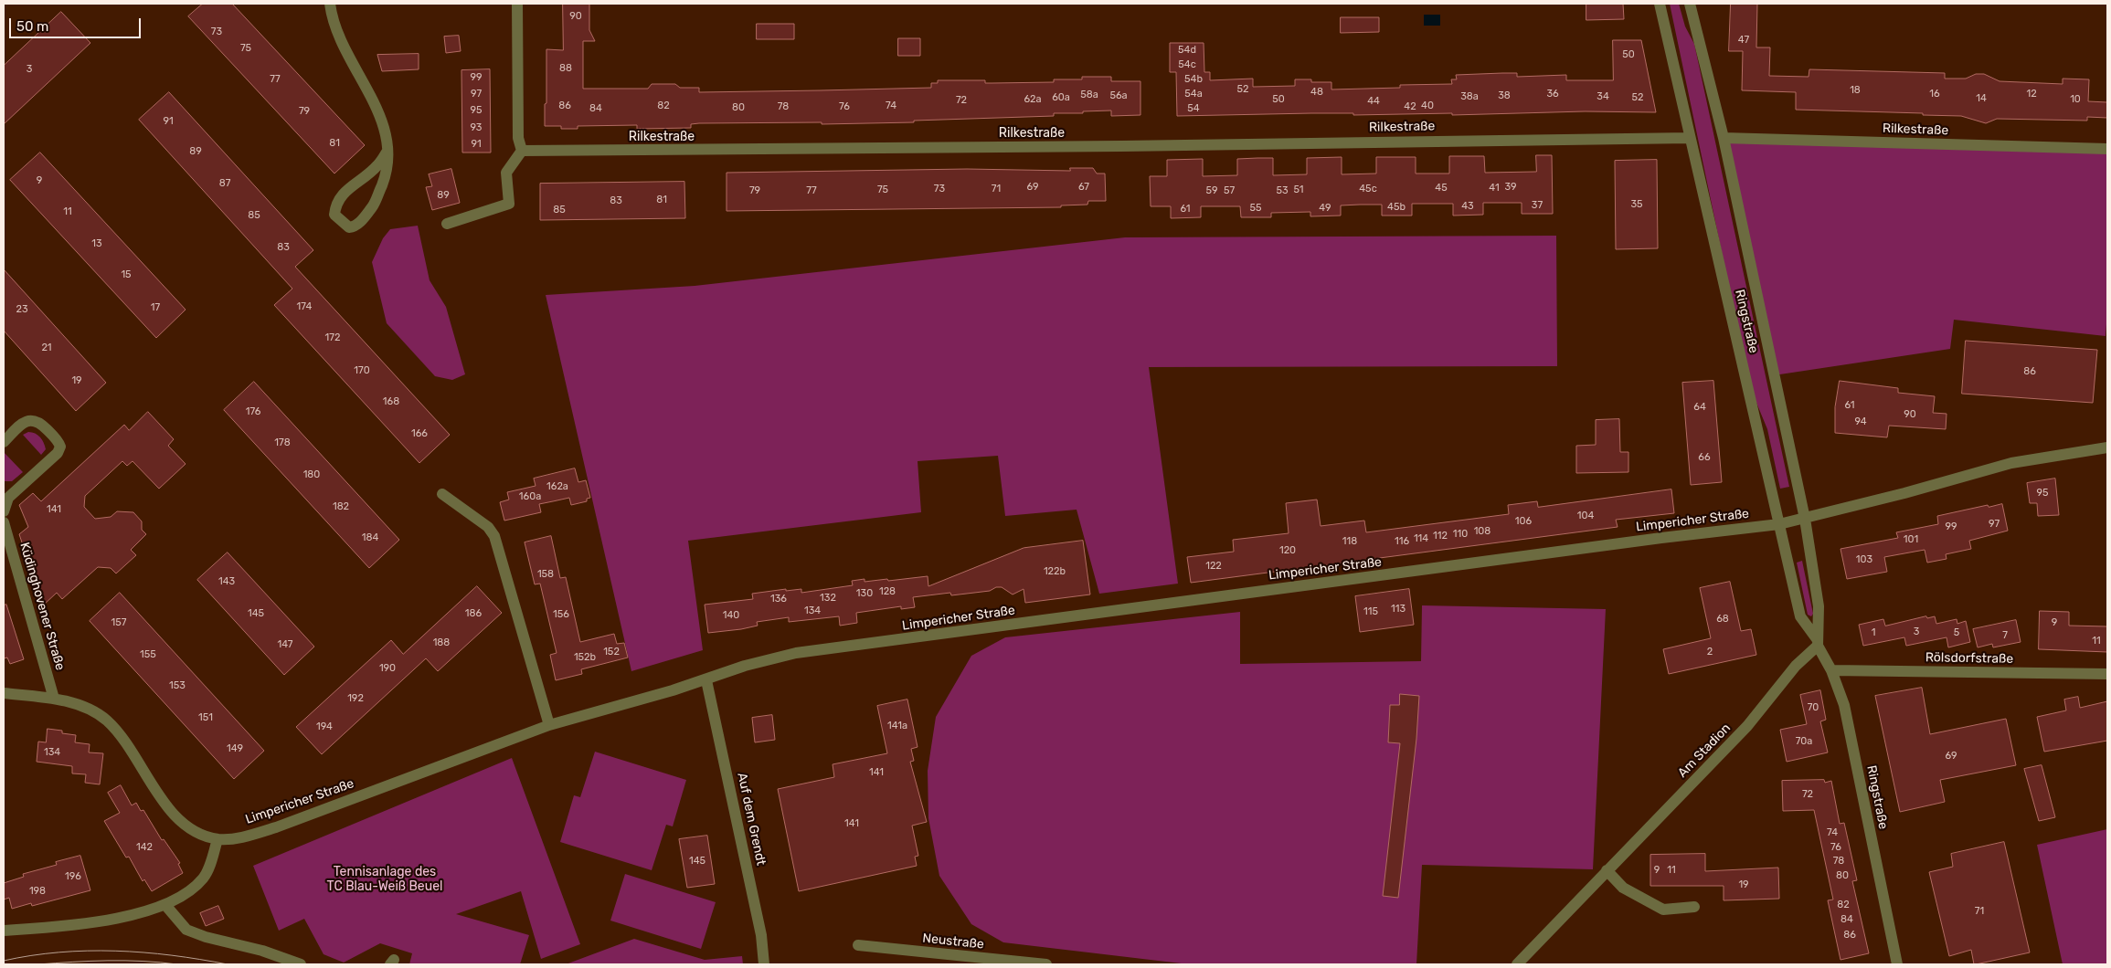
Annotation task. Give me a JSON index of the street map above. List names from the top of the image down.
{
  "streets": {
    "street": [
      "Rilkestraße",
      "Ringstraße",
      "Limpericher Straße",
      "Küdinghovener Straße",
      "Rölsdorfstraße",
      "Am Stadion",
      "Auf dem Grendt",
      "Neustraße"
    ]
  },
  "crossings": [
    ["Rilkestraße", "Ringstraße"],
    ["Ringstraße", "Limpericher Straße"],
    ["Ringstraße", "Rölsdorfstraße"],
    ["Ringstraße", "Am Stadion"],
    ["Limpericher Straße", "Auf dem Grendt"]
  ],
  "parks": ["Tennisanlage des TC Blau-Weiß Beuel"],
  "house_numbers": [
    "90",
    "73",
    "47",
    "75",
    "54d",
    "50",
    "54c",
    "88",
    "3",
    "99",
    "77",
    "54b",
    "52",
    "18",
    "48",
    "97",
    "54a",
    "36",
    "16",
    "12",
    "58a",
    "56a",
    "38",
    "38a",
    "34",
    "60a",
    "52",
    "14",
    "62a",
    "50",
    "10",
    "72",
    "44",
    "86",
    "82",
    "74",
    "40",
    "78",
    "76",
    "42",
    "80",
    "84",
    "54",
    "95",
    "79",
    "91",
    "93",
    "81",
    "91",
    "89",
    "9",
    "87",
    "69",
    "67",
    "39",
    "45",
    "41",
    "73",
    "71",
    "45c",
    "75",
    "51",
    "79",
    "77",
    "59",
    "57",
    "53",
    "89",
    "81",
    "83",
    "35",
    "37",
    "43",
    "45b",
    "55",
    "49",
    "61",
    "85",
    "11",
    "85",
    "13",
    "83",
    "15",
    "174",
    "17",
    "23",
    "172",
    "21",
    "170",
    "86",
    "19",
    "168",
    "61",
    "64",
    "176",
    "90",
    "94",
    "166",
    "178",
    "66",
    "180",
    "162a",
    "95",
    "160a",
    "182",
    "141",
    "104",
    "106",
    "97",
    "99",
    "108",
    "110",
    "112",
    "184",
    "114",
    "101",
    "118",
    "116",
    "120",
    "103",
    "122",
    "122b",
    "158",
    "143",
    "128",
    "130",
    "132",
    "136",
    "113",
    "134",
    "115",
    "145",
    "186",
    "156",
    "140",
    "68",
    "157",
    "9",
    "3",
    "1",
    "5",
    "7",
    "11",
    "188",
    "147",
    "152",
    "2",
    "155",
    "152b",
    "190",
    "153",
    "192",
    "70",
    "151",
    "141a",
    "194",
    "70a",
    "149",
    "134",
    "69",
    "141",
    "72",
    "141",
    "74",
    "142",
    "76",
    "145",
    "78",
    "9",
    "11",
    "80",
    "196",
    "19",
    "198",
    "82",
    "71",
    "84",
    "86"
  ],
  "scale_bar": "50 m"
}
